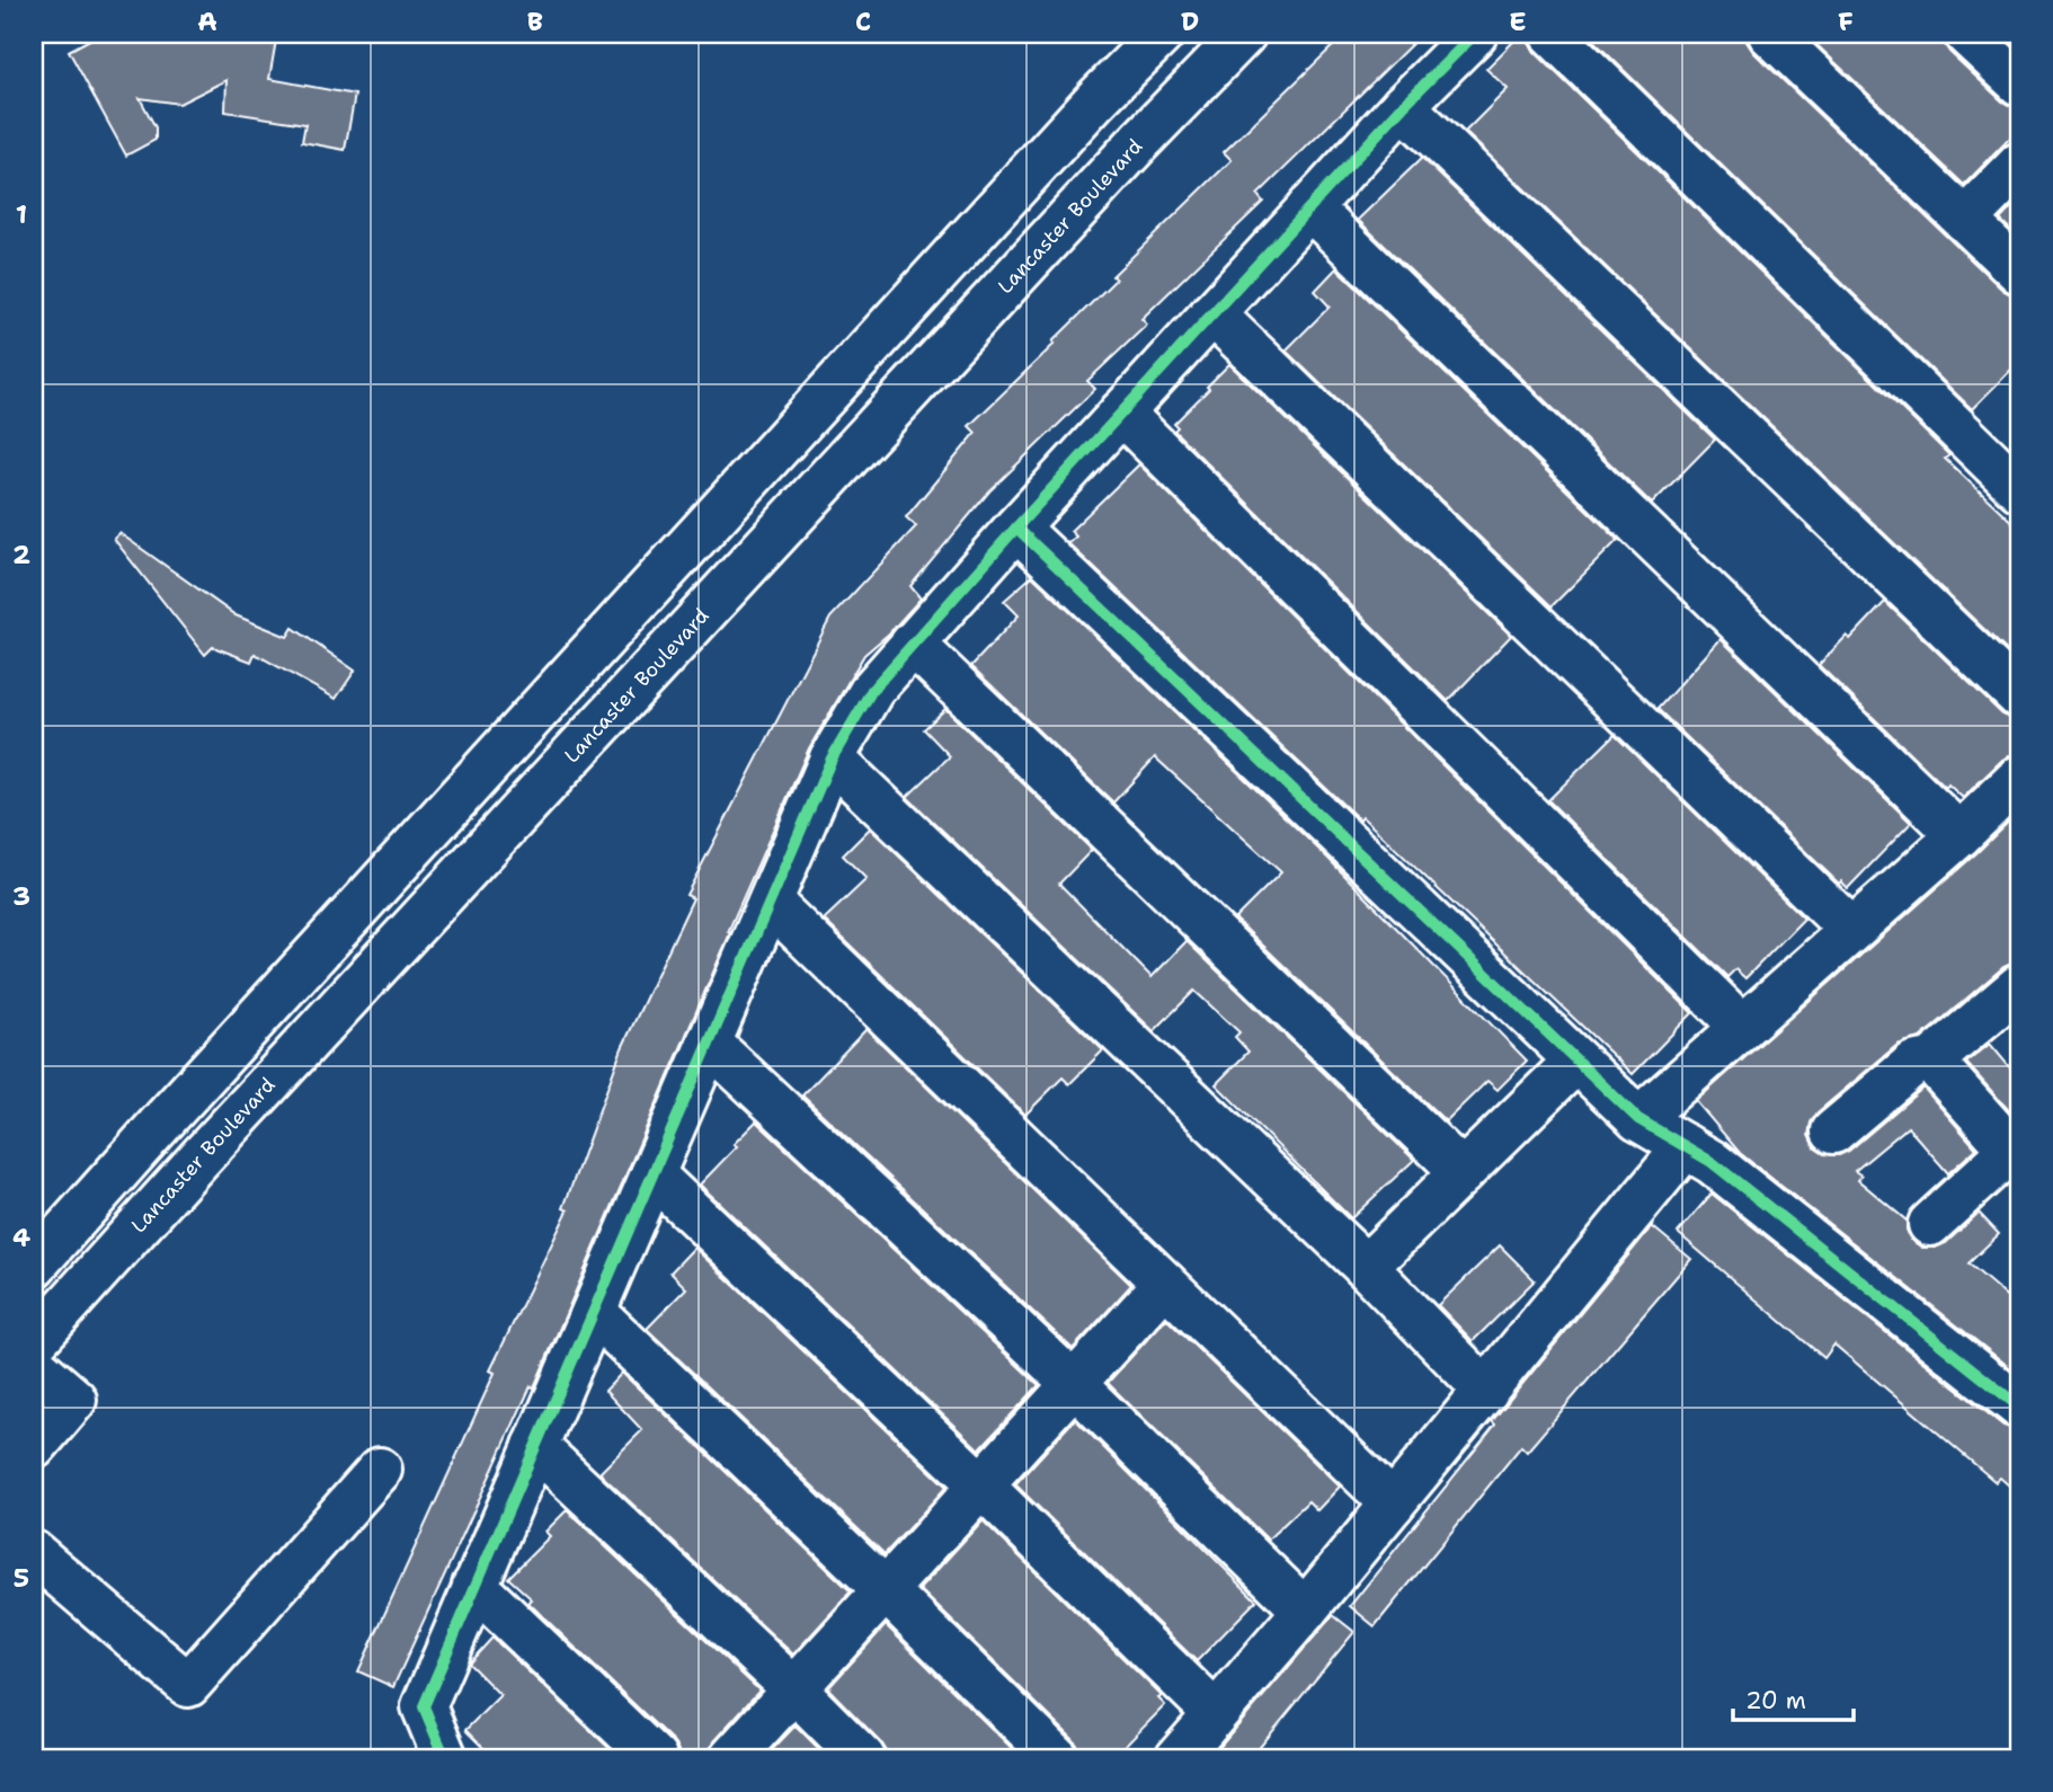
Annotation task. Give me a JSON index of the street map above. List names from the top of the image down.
{
  "streets": {
    "street": ["Lancaster Boulevard"]
  },
  "scale_bar": "20 m",
  "grid": {
    "columns": [
      "A",
      "B",
      "C",
      "D",
      "E",
      "F"
    ],
    "rows": [
      "1",
      "2",
      "3",
      "4",
      "5"
    ]
  }
}
